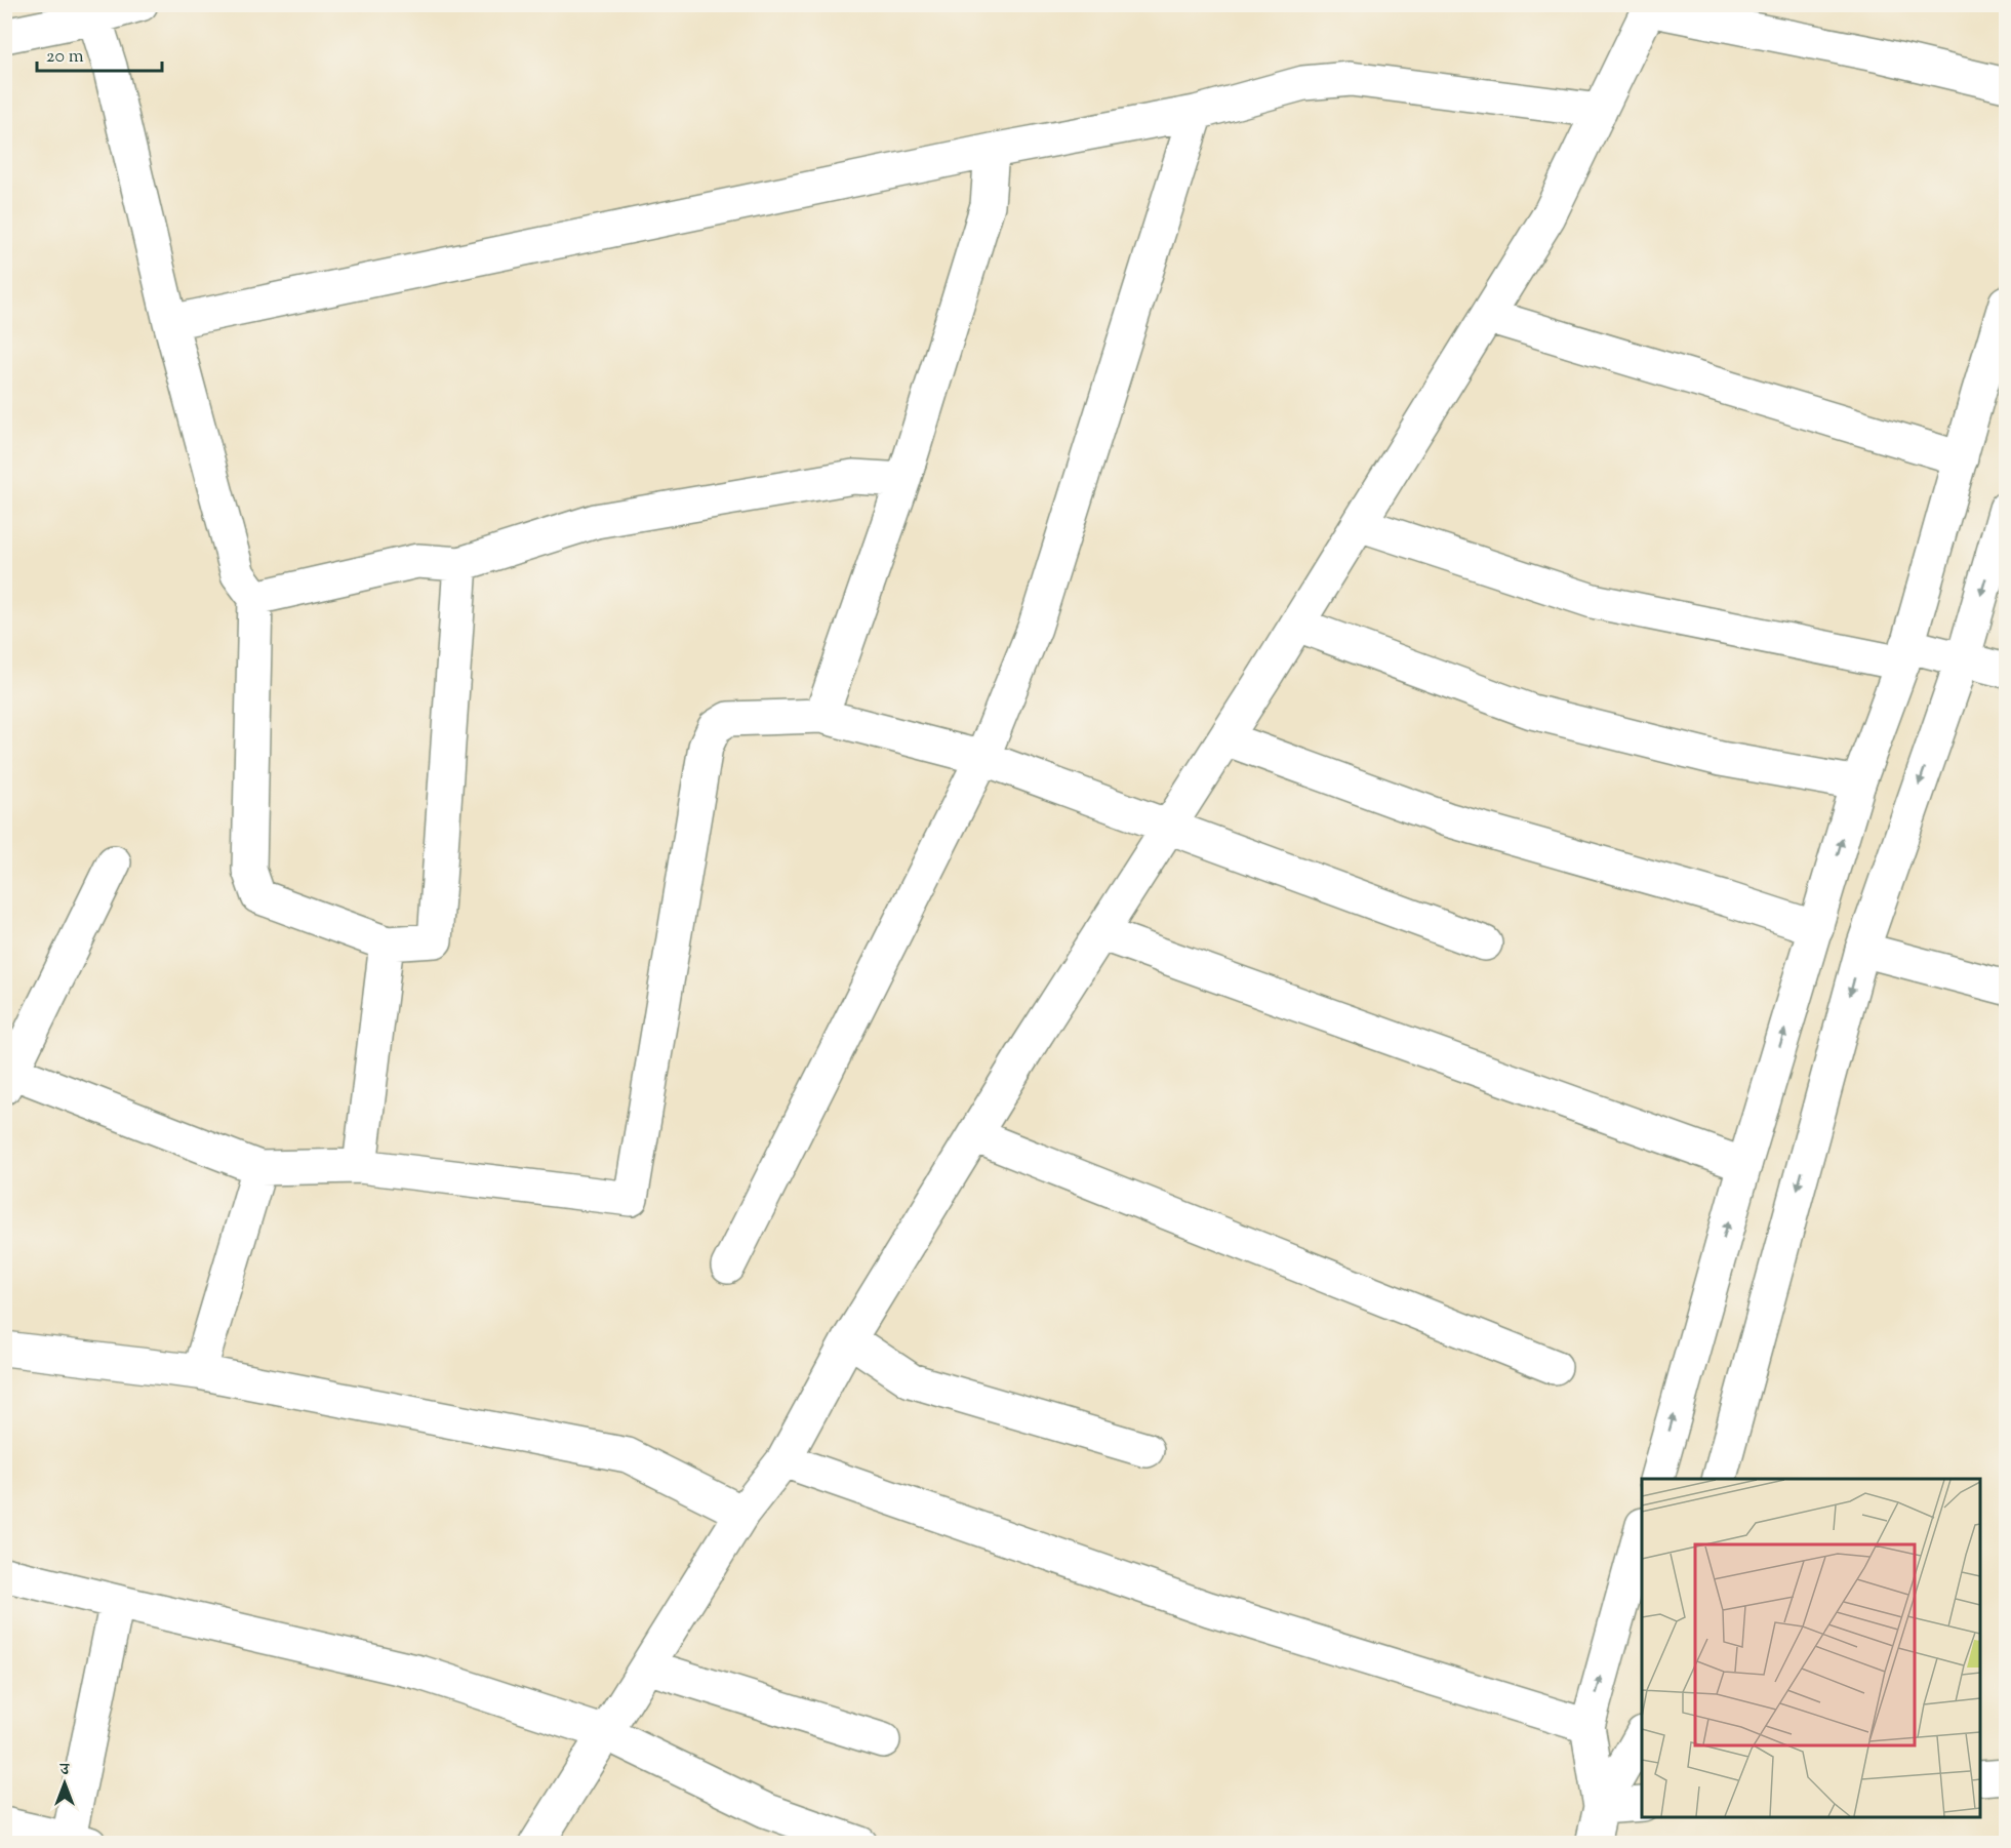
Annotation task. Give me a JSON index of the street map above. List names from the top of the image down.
{
  "scale_bar": "20 m",
  "north": "top"
}
